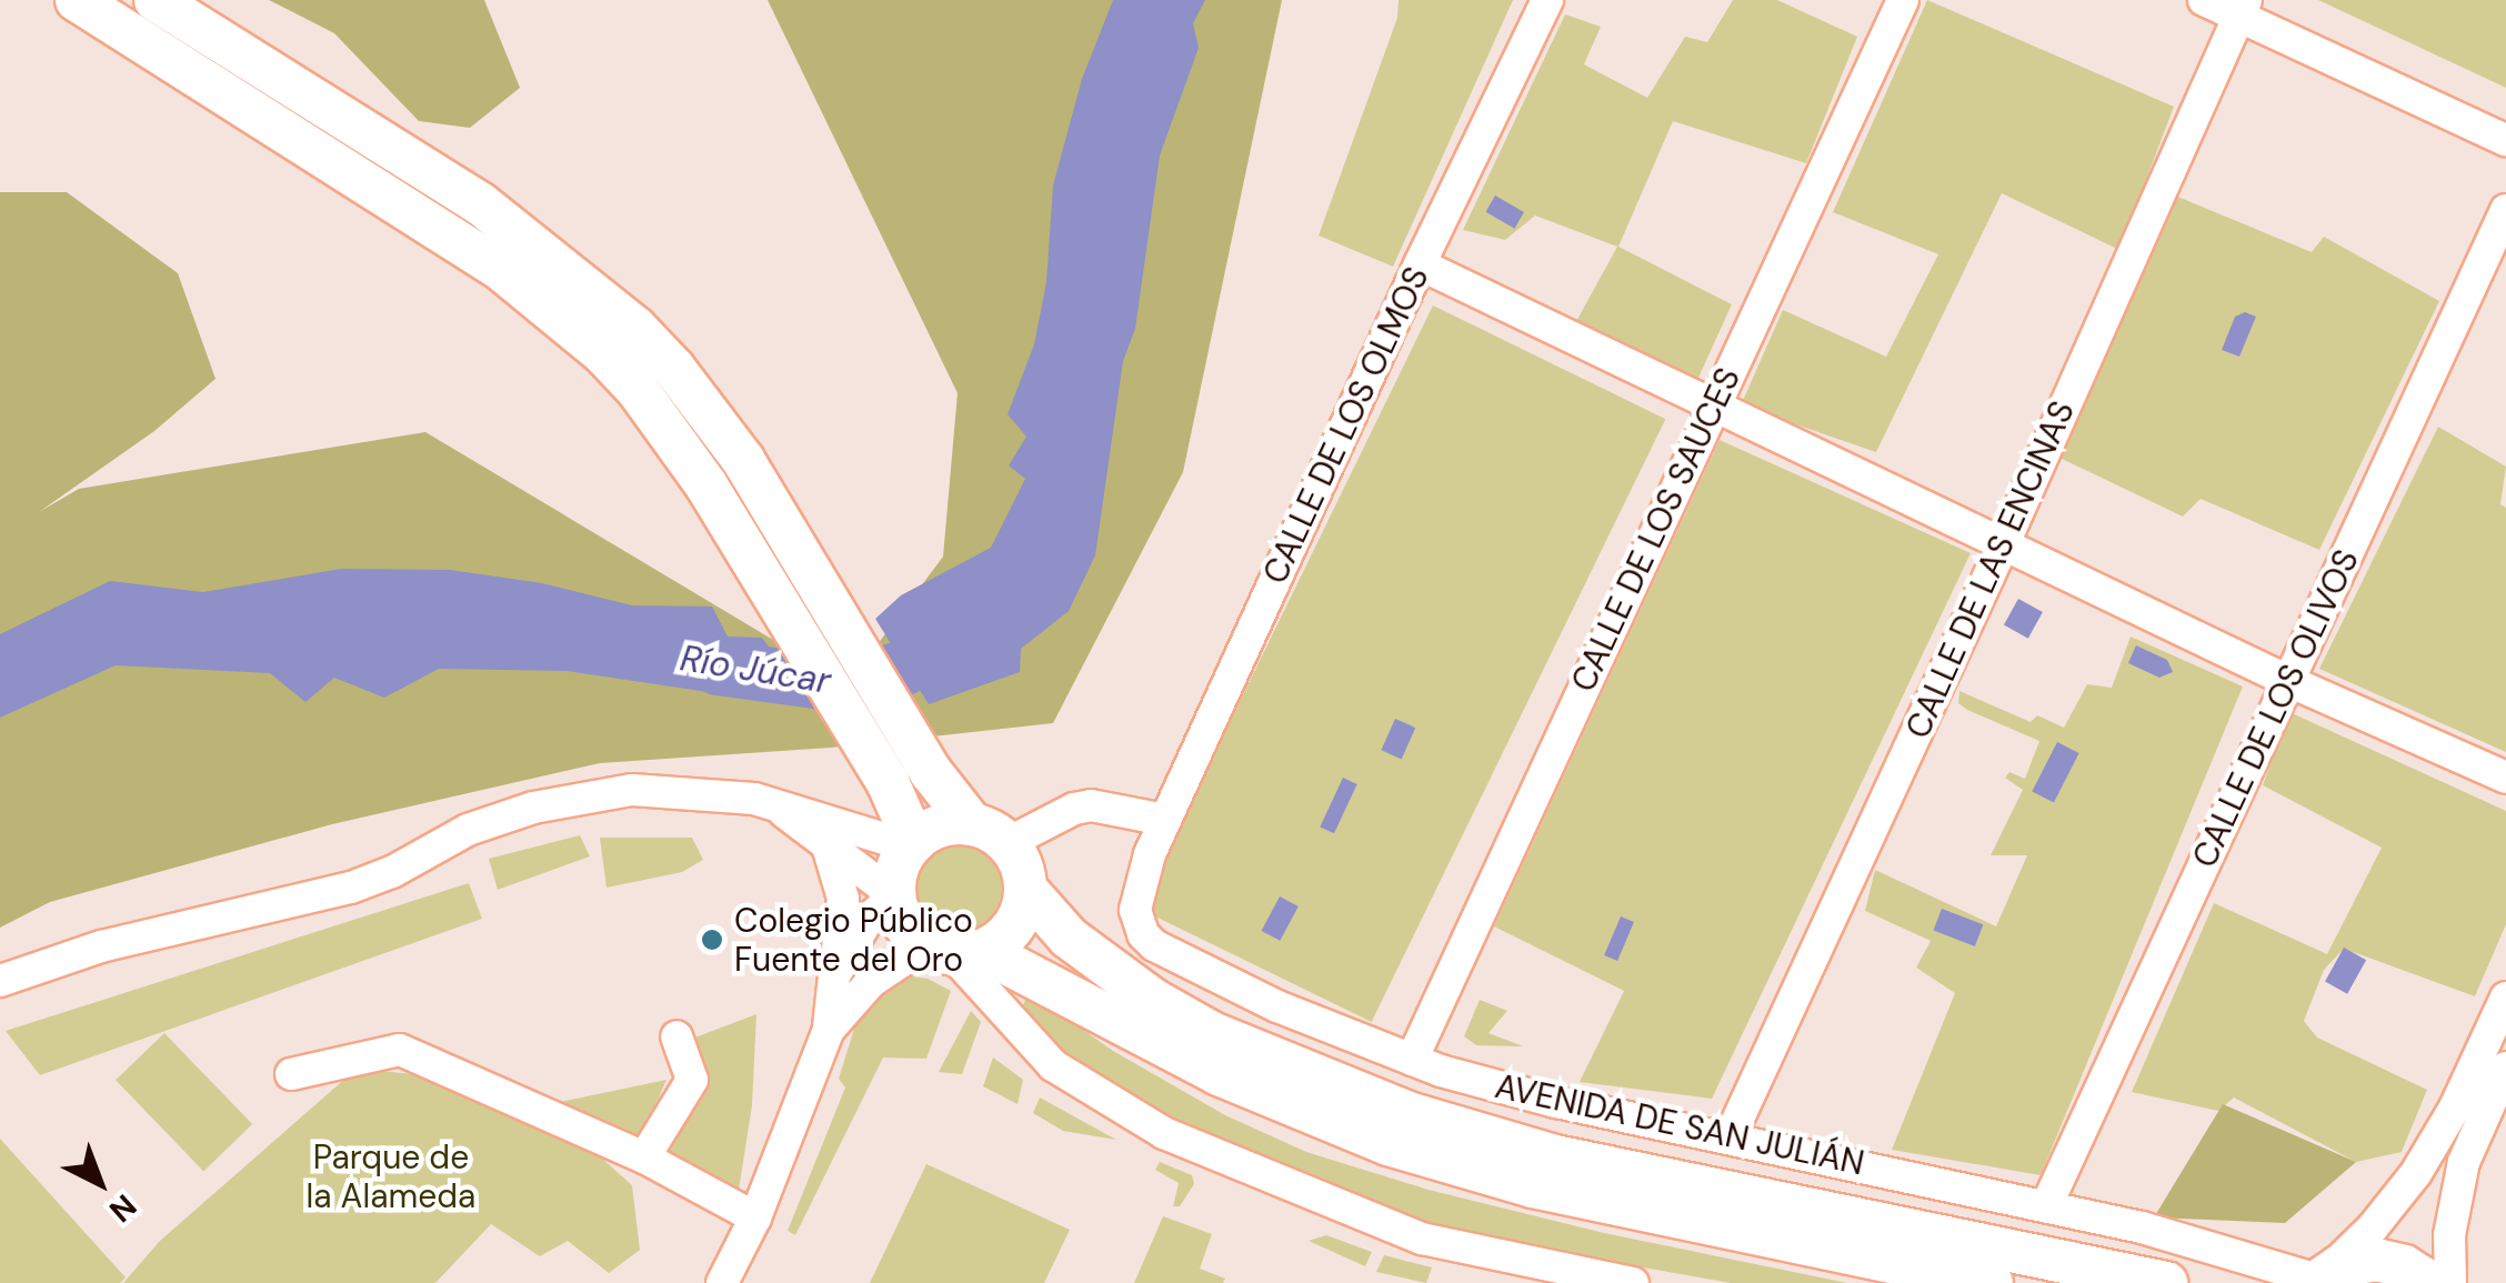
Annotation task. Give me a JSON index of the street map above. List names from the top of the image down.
{
  "streets": {
    "main road": ["AVENIDA DE SAN JULIÁN"],
    "street": [
      "CALLE DE LOS OLMOS",
      "CALLE DE LOS SAUCES",
      "CALLE DE LAS ENCINAS",
      "CALLE DE LOS OLIVOS"
    ]
  },
  "crossings": [
    ["CALLE DE LOS OLMOS", "AVENIDA DE SAN JULIÁN"],
    ["CALLE DE LOS SAUCES", "AVENIDA DE SAN JULIÁN"],
    ["CALLE DE LAS ENCINAS", "AVENIDA DE SAN JULIÁN"],
    ["CALLE DE LOS OLIVOS", "AVENIDA DE SAN JULIÁN"]
  ],
  "water": ["Río Júcar"],
  "parks": ["Parque de la Alameda"],
  "places": ["Colegio Público Fuente del Oro"],
  "north": "bottom right"
}
